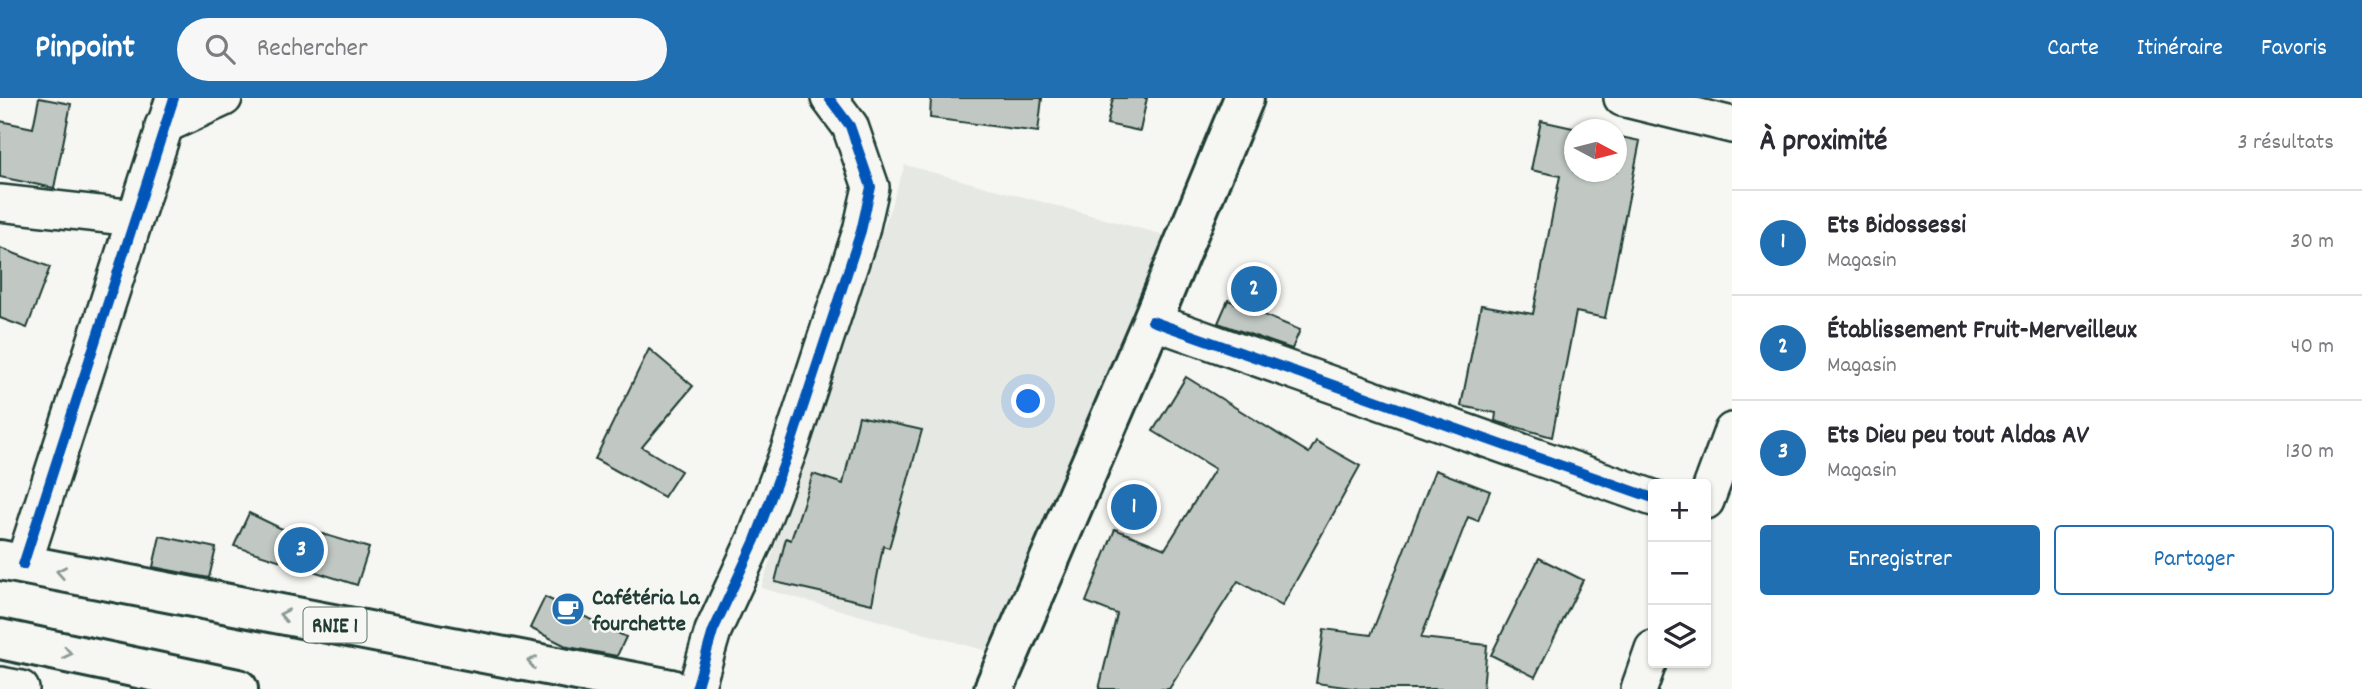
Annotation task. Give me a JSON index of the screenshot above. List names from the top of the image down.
{
  "streets": {
    "main road": ["RNIE 1"]
  },
  "places": {
    "cafe": ["Cafétéria La fourchette"]
  },
  "north": "right",
  "page": {
    "header": "Pinpoint",
    "search": "Rechercher",
    "nav": ["Carte", "Itinéraire", "Favoris"],
    "heading": ["À proximité", "3 résultats"],
    "list": [
      {
        "mark": "1",
        "name": "Ets Bidossessi",
        "note": "Magasin",
        "value": "30 m"
      },
      {
        "mark": "2",
        "name": "Établissement Fruit-Merveilleux",
        "note": "Magasin",
        "value": "40 m"
      },
      {
        "mark": "3",
        "name": "Ets Dieu peu tout Aldas AV",
        "note": "Magasin",
        "value": "130 m"
      }
    ],
    "pins": ["2", "1", "3"],
    "map_buttons": ["+", "−"],
    "buttons": ["Enregistrer", "Partager"]
  }
}
